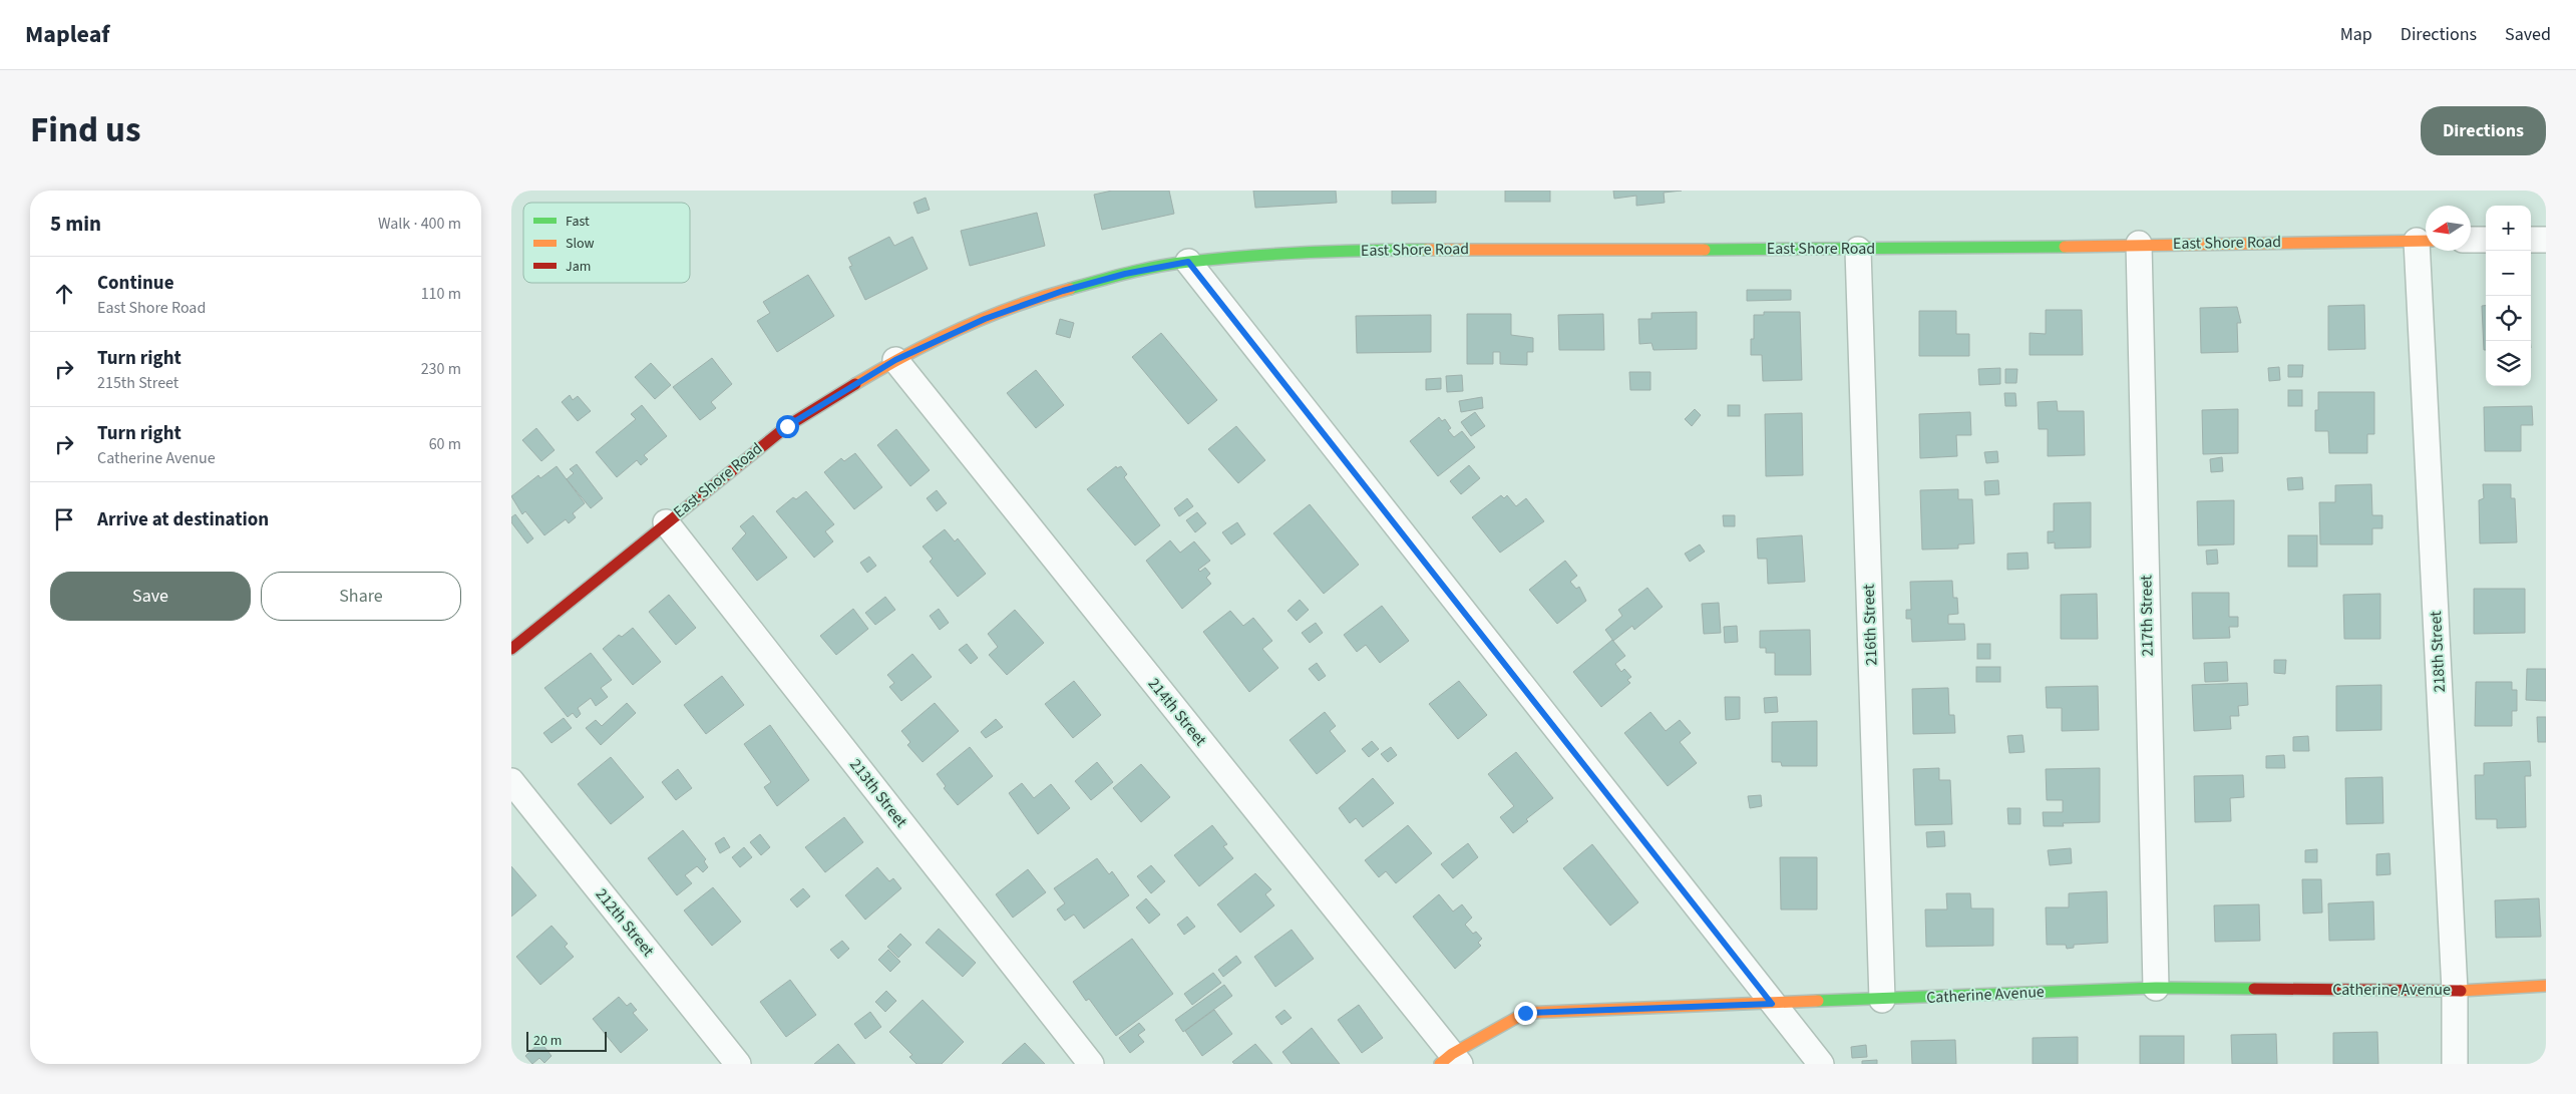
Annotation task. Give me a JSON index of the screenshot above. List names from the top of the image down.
{
  "streets": {
    "street": [
      "East Shore Road",
      "217th Street",
      "216th Street",
      "218th Street",
      "214th Street",
      "213th Street",
      "212th Street",
      "Catherine Avenue"
    ]
  },
  "crossings": [
    ["East Shore Road", "217th Street"],
    ["East Shore Road", "216th Street"],
    ["East Shore Road", "218th Street"],
    ["East Shore Road", "214th Street"],
    ["East Shore Road", "213th Street"],
    ["217th Street", "Catherine Avenue"],
    ["216th Street", "Catherine Avenue"],
    ["218th Street", "Catherine Avenue"],
    ["214th Street", "Catherine Avenue"]
  ],
  "legend": ["Fast", "Slow", "Jam"],
  "scale_bar": "20 m",
  "north": "left",
  "page": {
    "header": "Mapleaf",
    "nav": ["Map", "Directions", "Saved"],
    "title": "Find us",
    "buttons": [
      "Directions",
      ["Save", "Share"]
    ],
    "heading": ["5 min", "Walk · 400 m"],
    "map_buttons": ["+", "−"],
    "list": [
      ["Continue", "East Shore Road", "110 m"],
      ["Turn right", "215th Street", "230 m"],
      ["Turn right", "Catherine Avenue", "60 m"],
      "Arrive at destination"
    ],
    "scale": "20 m"
  }
}
